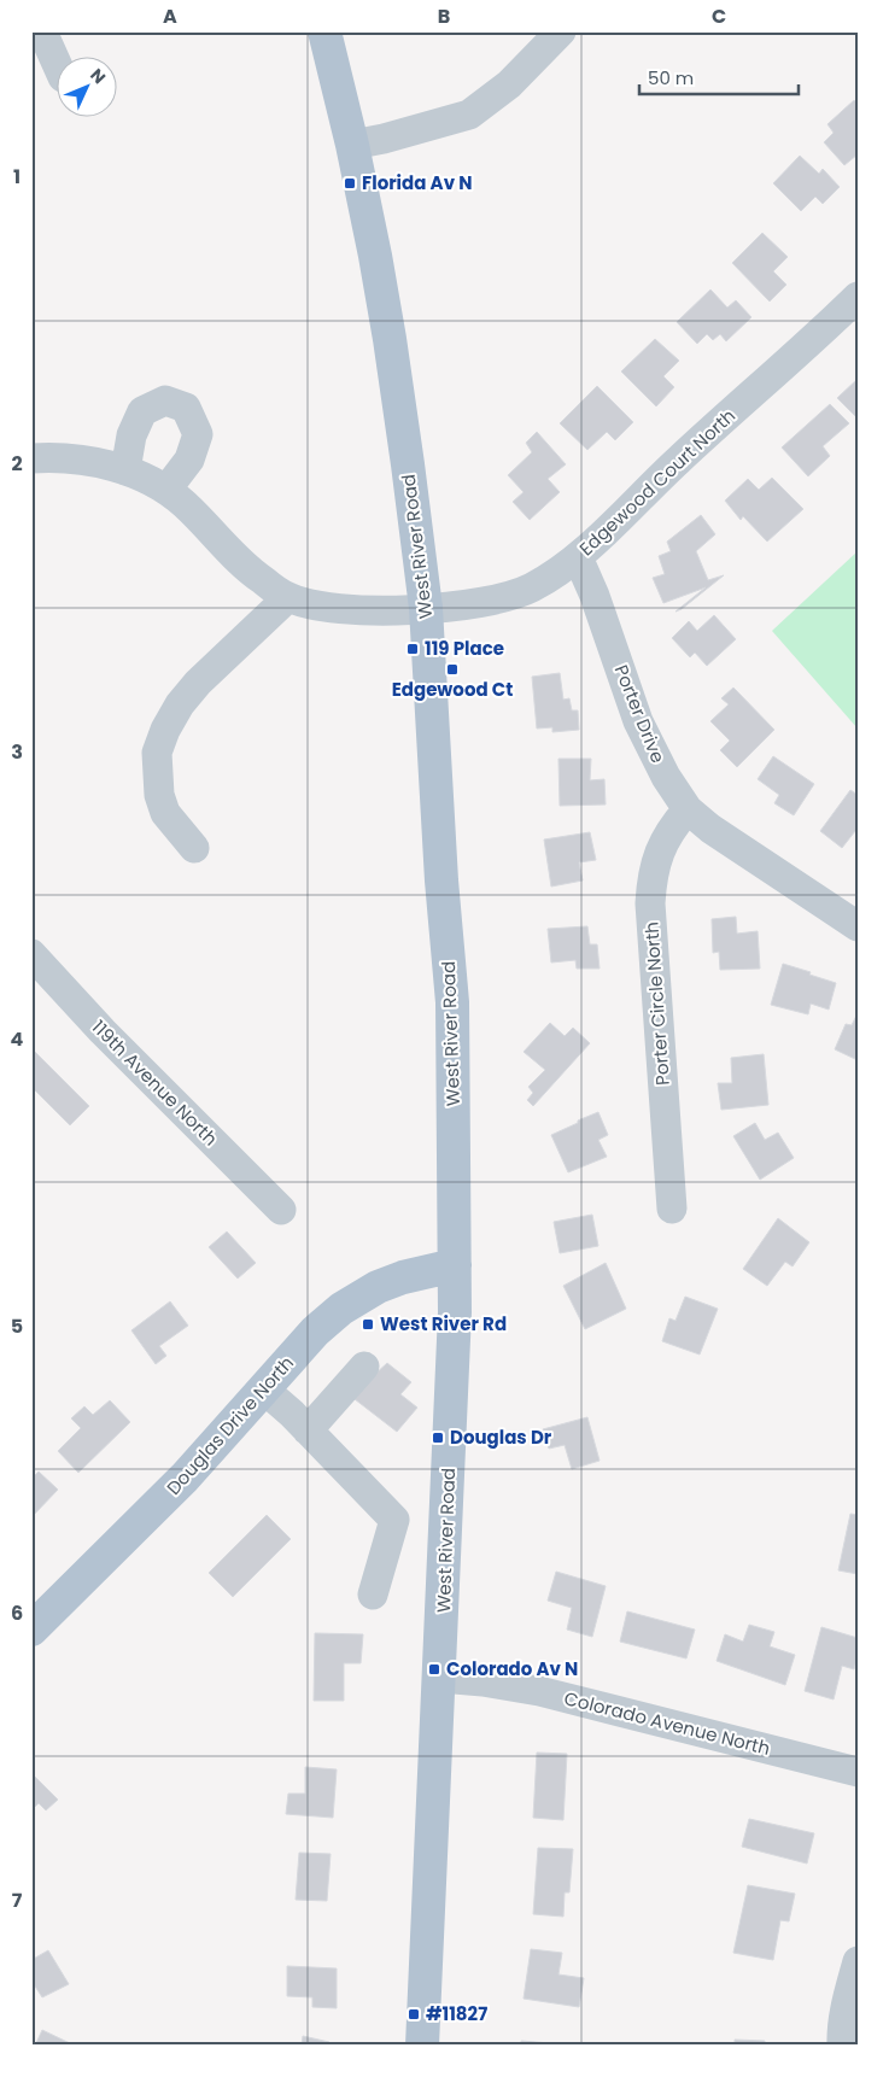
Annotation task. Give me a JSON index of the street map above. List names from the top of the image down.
{
  "streets": {
    "main road": ["West River Road", "Douglas Drive North"],
    "street": [
      "Edgewood Court North",
      "Porter Drive",
      "Porter Circle North",
      "119th Avenue North",
      "Colorado Avenue North"
    ]
  },
  "crossings": [
    ["Edgewood Court North", "West River Road"],
    ["Edgewood Court North", "Porter Drive"],
    ["West River Road", "Douglas Drive North"],
    ["West River Road", "Colorado Avenue North"],
    ["Porter Drive", "Porter Circle North"]
  ],
  "places": {
    "transit": [
      "Florida Av N",
      "119 Place",
      "Edgewood Ct",
      "West River Rd",
      "Douglas Dr",
      "Colorado Av N",
      "#11827"
    ]
  },
  "scale_bar": "50 m",
  "north": "top right",
  "grid": {
    "columns": ["A", "B", "C"],
    "rows": [
      "1",
      "2",
      "3",
      "4",
      "5",
      "6",
      "7"
    ]
  }
}
